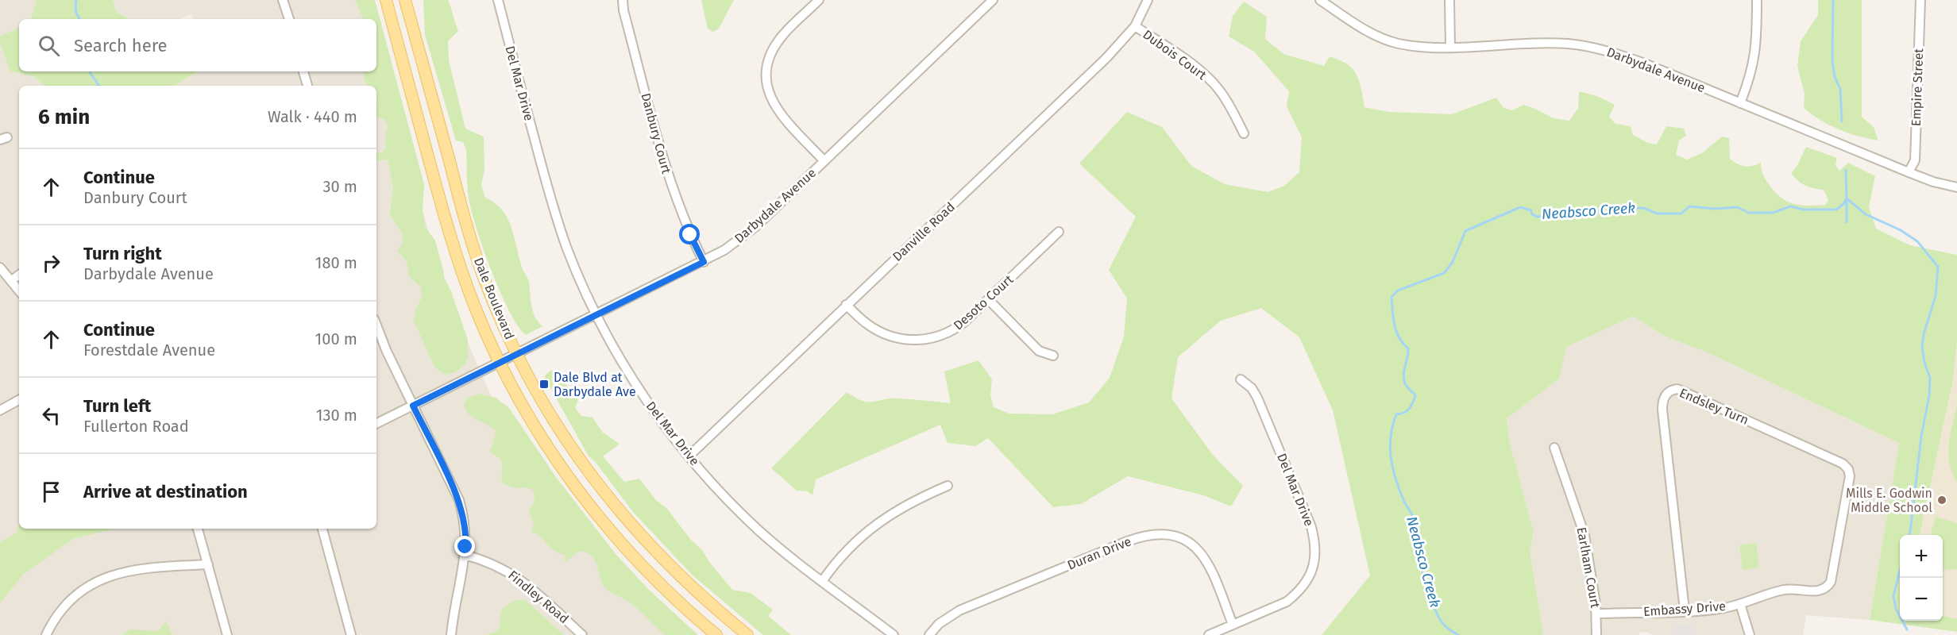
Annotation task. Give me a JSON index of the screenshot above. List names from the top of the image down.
{
  "streets": {
    "main road": ["Dale Boulevard"],
    "street": [
      "Dubois Court",
      "Darbydale Avenue",
      "Del Mar Drive",
      "Empire Street",
      "Danbury Court",
      "Danville Road",
      "Desoto Court",
      "Endsley Turn",
      "Duran Drive",
      "Earlham Court",
      "Findley Road",
      "Embassy Drive"
    ]
  },
  "crossings": [
    ["Dubois Court", "Danville Road"],
    ["Darbydale Avenue", "Del Mar Drive"],
    ["Darbydale Avenue", "Empire Street"],
    ["Darbydale Avenue", "Danbury Court"],
    ["Darbydale Avenue", "Dale Boulevard"],
    ["Del Mar Drive", "Danville Road"],
    ["Del Mar Drive", "Duran Drive"],
    ["Danville Road", "Desoto Court"],
    ["Endsley Turn", "Embassy Drive"],
    ["Earlham Court", "Embassy Drive"]
  ],
  "water": ["Neabsco Creek"],
  "places": {
    "transit": ["Dale Blvd at Darbydale Ave"],
    "other": ["Mills E. Godwin Middle School"]
  },
  "page": {
    "search": "Search here",
    "heading": ["6 min", "Walk · 440 m"],
    "list": [
      ["Continue", "Danbury Court", "30 m"],
      ["Turn right", "Darbydale Avenue", "180 m"],
      ["Continue", "Forestdale Avenue", "100 m"],
      ["Turn left", "Fullerton Road", "130 m"],
      "Arrive at destination"
    ],
    "map_buttons": ["+", "−"]
  }
}
